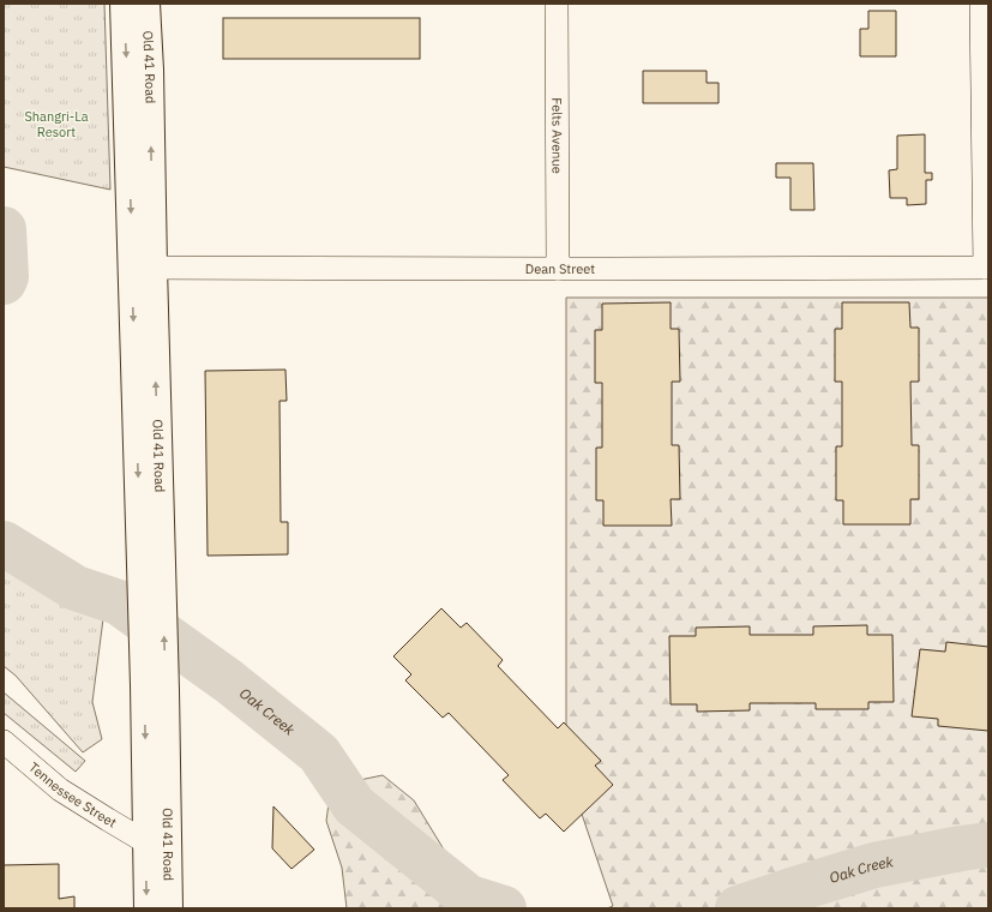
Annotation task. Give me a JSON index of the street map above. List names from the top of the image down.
{
  "streets": {
    "street": [
      "Old 41 Road",
      "Felts Avenue",
      "Dean Street",
      "Tennessee Street"
    ]
  },
  "crossings": [
    ["Old 41 Road", "Dean Street"],
    ["Old 41 Road", "Tennessee Street"],
    ["Felts Avenue", "Dean Street"]
  ],
  "water": ["Oak Creek"],
  "parks": ["Shangri-La Resort"]
}
